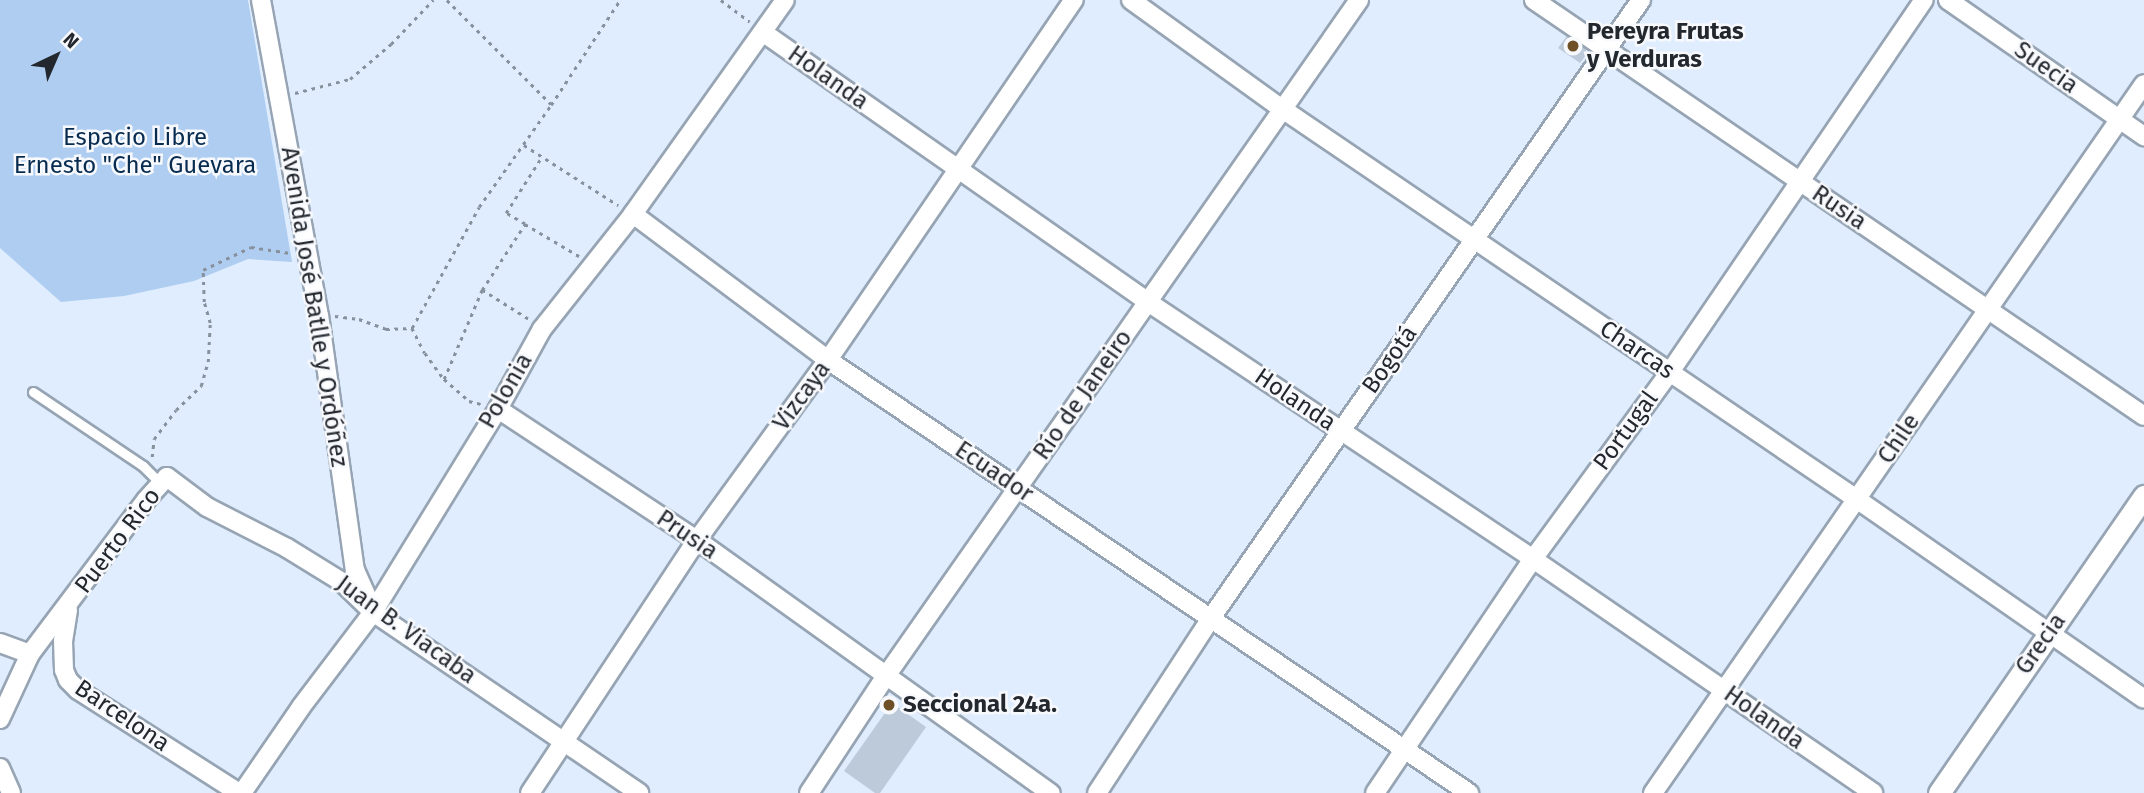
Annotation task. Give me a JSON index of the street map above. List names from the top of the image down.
{
  "streets": {
    "street": [
      "Suecia",
      "Holanda",
      "Rusia",
      "Avenida José Batlle y Ordóñez",
      "Charcas",
      "Bogotá",
      "Polonia",
      "Río de Janeiro",
      "Vizcaya",
      "Portugal",
      "Chile",
      "Ecuador",
      "Prusia",
      "Puerto Rico",
      "Juan B. Viacaba",
      "Grecia",
      "Barcelona"
    ]
  },
  "crossings": [
    ["Suecia", "Chile"],
    ["Holanda", "Bogotá"],
    ["Holanda", "Polonia"],
    ["Holanda", "Río de Janeiro"],
    ["Holanda", "Vizcaya"],
    ["Holanda", "Portugal"],
    ["Holanda", "Chile"],
    ["Rusia", "Bogotá"],
    ["Rusia", "Portugal"],
    ["Rusia", "Chile"],
    ["Avenida José Batlle y Ordóñez", "Polonia"],
    ["Avenida José Batlle y Ordóñez", "Puerto Rico"],
    ["Avenida José Batlle y Ordóñez", "Juan B. Viacaba"],
    ["Charcas", "Bogotá"],
    ["Charcas", "Río de Janeiro"],
    ["Charcas", "Portugal"],
    ["Charcas", "Chile"],
    ["Charcas", "Grecia"],
    ["Bogotá", "Ecuador"],
    ["Polonia", "Ecuador"],
    ["Polonia", "Prusia"],
    ["Polonia", "Juan B. Viacaba"],
    ["Polonia", "Barcelona"],
    ["Río de Janeiro", "Ecuador"],
    ["Río de Janeiro", "Prusia"],
    ["Vizcaya", "Ecuador"],
    ["Vizcaya", "Prusia"],
    ["Vizcaya", "Juan B. Viacaba"],
    ["Portugal", "Ecuador"],
    ["Puerto Rico", "Juan B. Viacaba"],
    ["Puerto Rico", "Barcelona"]
  ],
  "parks": ["Espacio Libre Ernesto \"Che\" Guevara"],
  "places": ["Pereyra Frutas y Verduras", "Seccional 24a."],
  "north": "top right"
}
